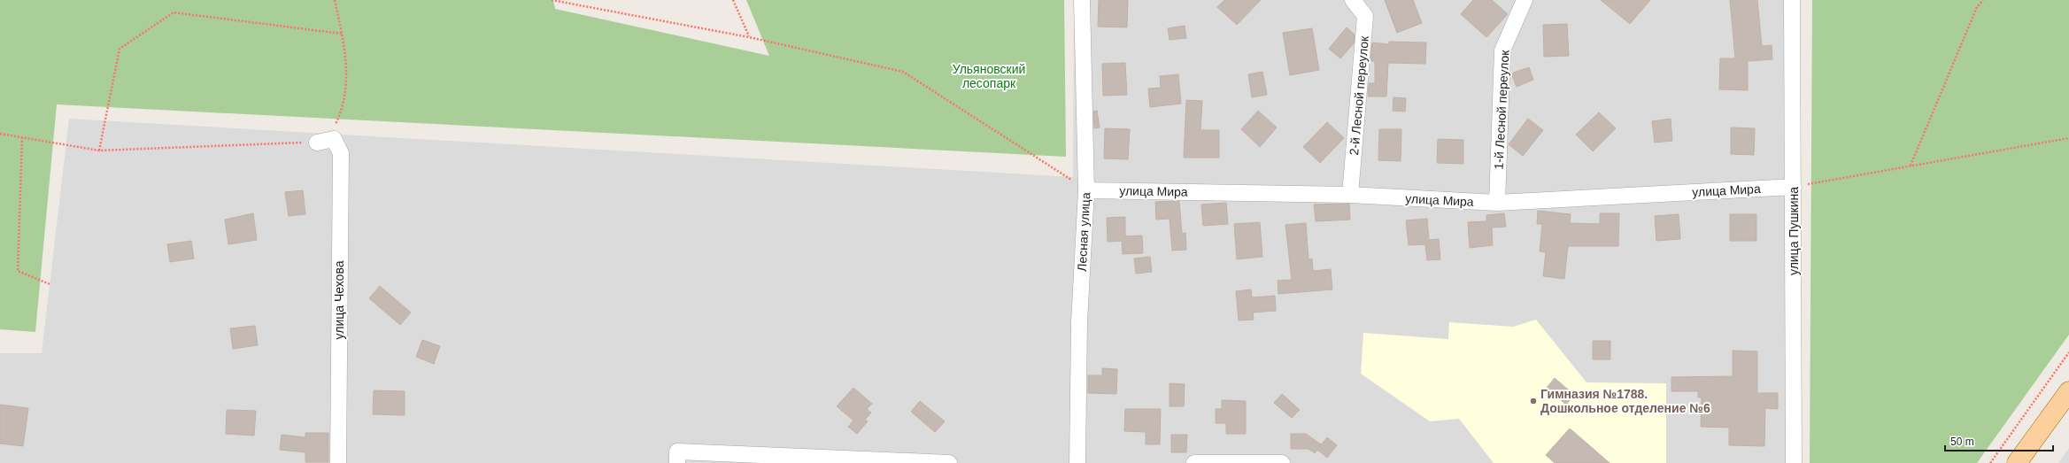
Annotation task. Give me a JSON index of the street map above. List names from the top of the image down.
{
  "streets": {
    "street": [
      "2-й Лесной переулок",
      "1-й Лесной переулок",
      "улица Мира",
      "улица Пушкина",
      "Лесная улица",
      "улица Чехова"
    ]
  },
  "crossings": [
    ["2-й Лесной переулок", "улица Мира"],
    ["1-й Лесной переулок", "улица Мира"],
    ["улица Мира", "улица Пушкина"],
    ["улица Мира", "Лесная улица"]
  ],
  "parks": ["Ульяновский лесопарк"],
  "places": ["Гимназия №1788. Дошкольное отделение №6"],
  "scale_bar": "50 m"
}
